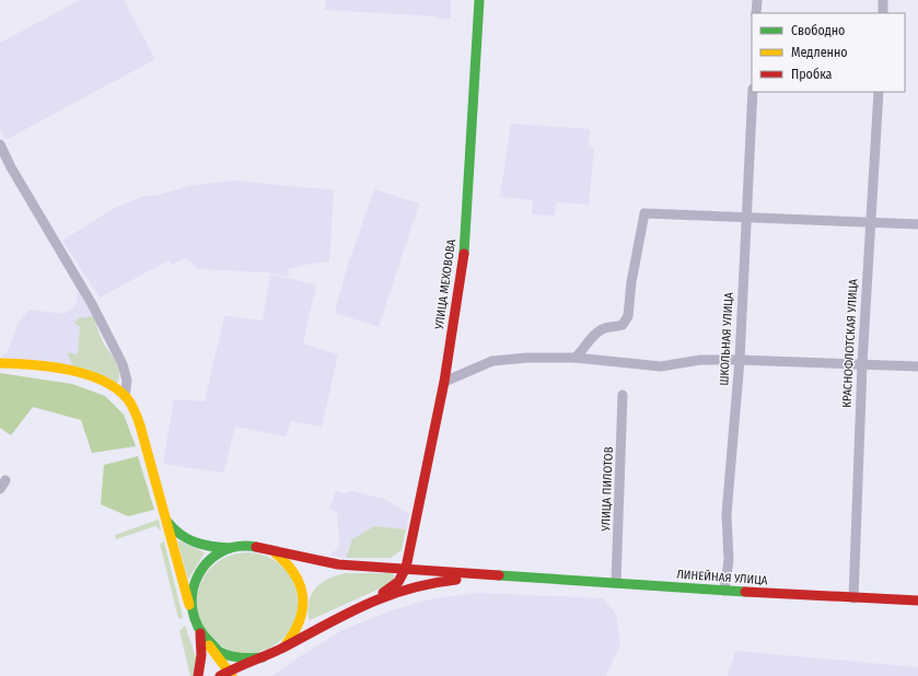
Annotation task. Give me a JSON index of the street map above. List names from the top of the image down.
{
  "streets": {
    "main road": ["УЛИЦА МЕХОВОВА", "ЛИНЕЙНАЯ УЛИЦА"],
    "street": ["ШКОЛЬНАЯ УЛИЦА", "КРАСНОФЛОТСКАЯ УЛИЦА", "УЛИЦА ПИЛОТОВ"]
  },
  "crossings": [
    ["ШКОЛЬНАЯ УЛИЦА", "ЛИНЕЙНАЯ УЛИЦА"],
    ["КРАСНОФЛОТСКАЯ УЛИЦА", "ЛИНЕЙНАЯ УЛИЦА"],
    ["УЛИЦА ПИЛОТОВ", "ЛИНЕЙНАЯ УЛИЦА"]
  ],
  "legend": ["Свободно", "Медленно", "Пробка"]
}
